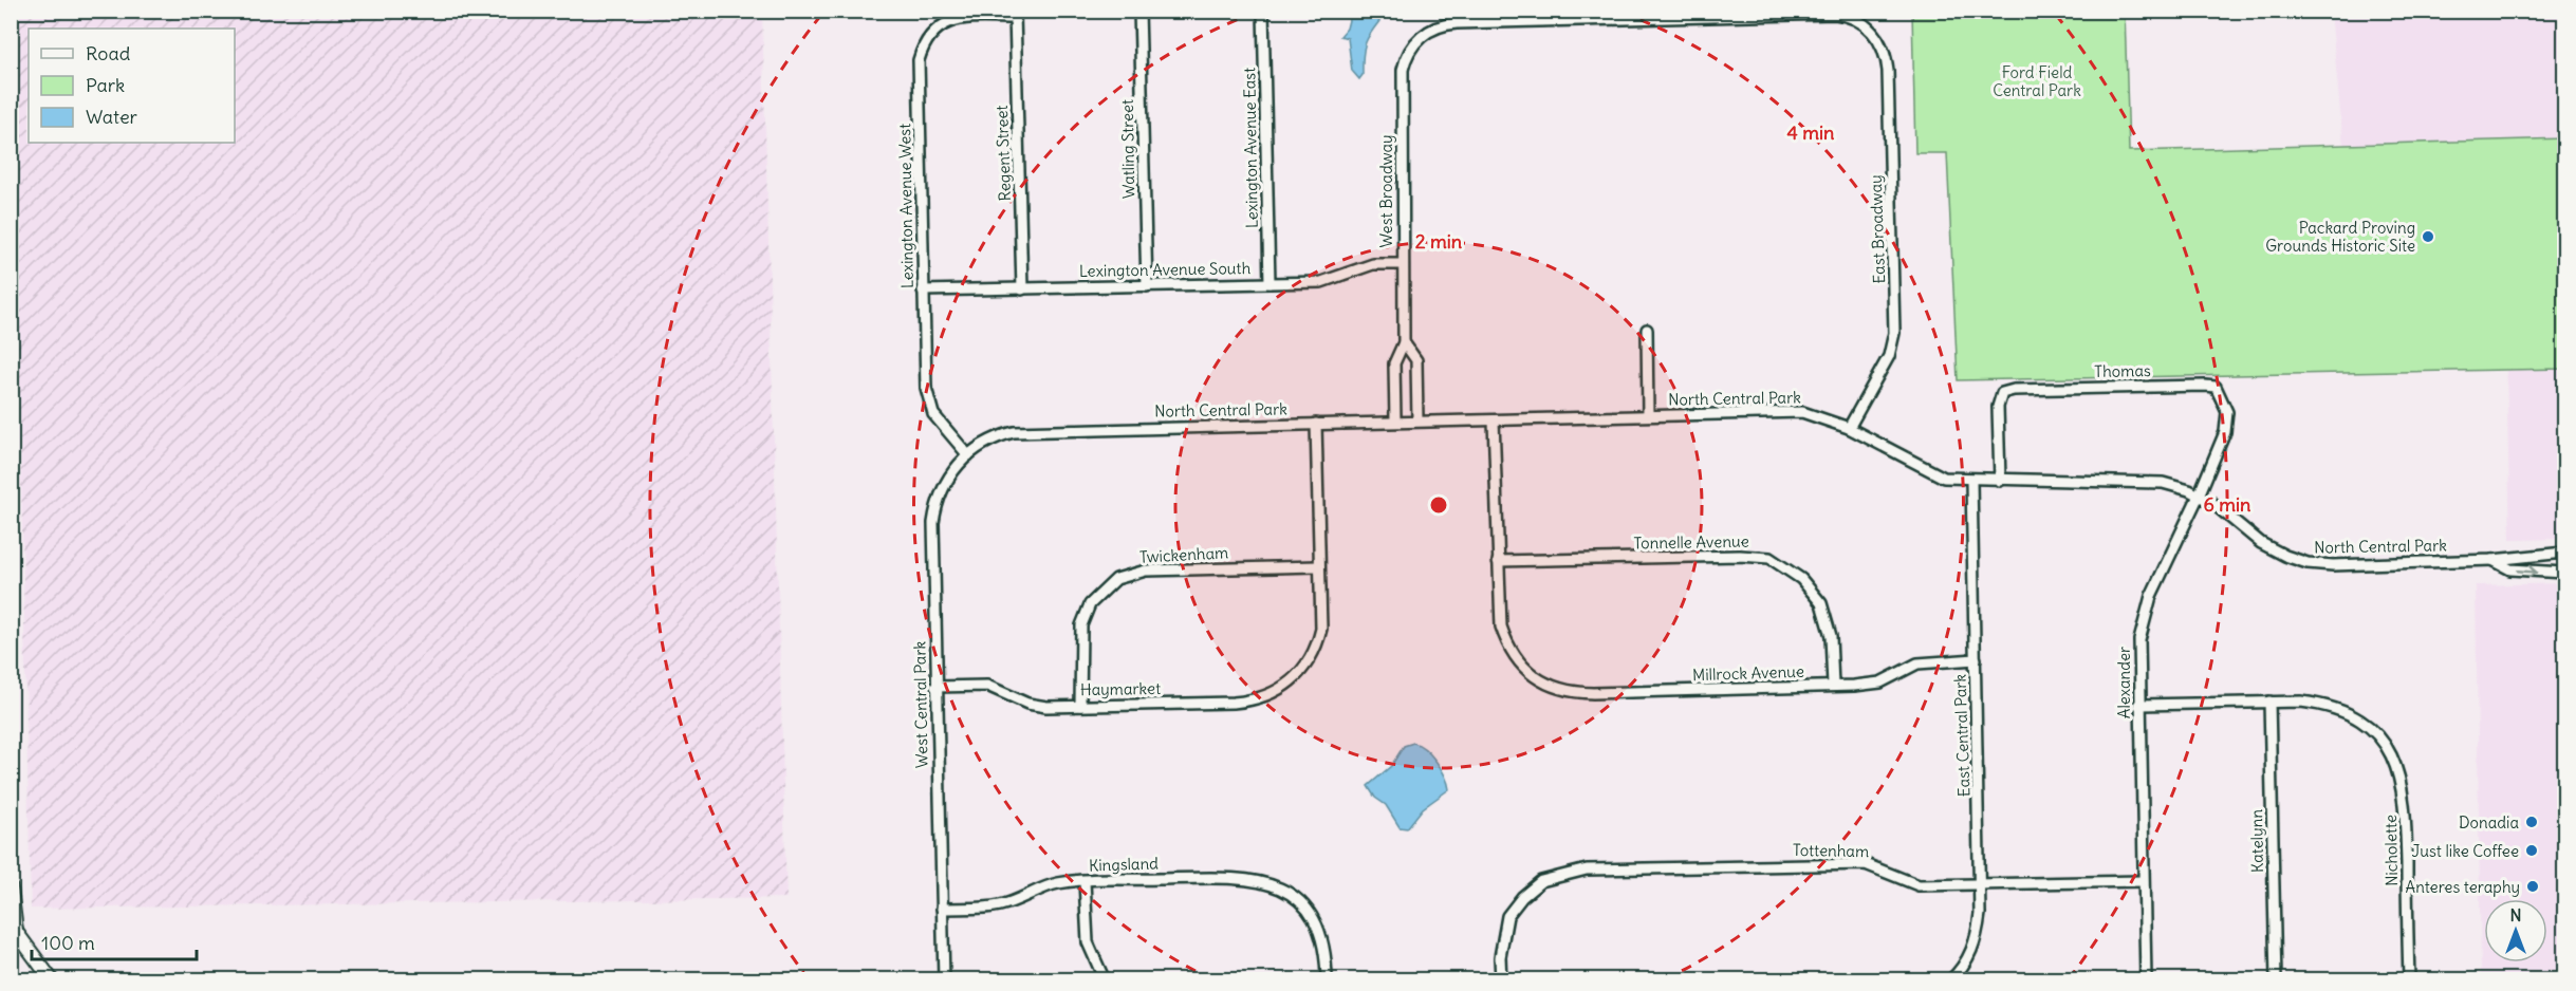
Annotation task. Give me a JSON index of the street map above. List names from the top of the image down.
{
  "streets": {
    "street": [
      "Lexington Avenue East",
      "Watling Street",
      "Regent Street",
      "West Broadway",
      "Lexington Avenue West",
      "East Broadway",
      "Lexington Avenue South",
      "Thomas",
      "North Central Park",
      "Tonnelle Avenue",
      "Twickenham",
      "Millrock Avenue",
      "Alexander",
      "Haymarket",
      "West Central Park",
      "East Central Park",
      "Katelynn",
      "Tottenham",
      "Nicholette",
      "Kingsland"
    ]
  },
  "crossings": [
    ["Lexington Avenue East", "Lexington Avenue South"],
    ["Watling Street", "Lexington Avenue South"],
    ["Regent Street", "Lexington Avenue West"],
    ["Regent Street", "Lexington Avenue South"],
    ["West Broadway", "East Broadway"],
    ["West Broadway", "Lexington Avenue South"],
    ["West Broadway", "North Central Park"],
    ["Lexington Avenue West", "Lexington Avenue South"],
    ["Lexington Avenue West", "West Central Park"],
    ["East Broadway", "North Central Park"],
    ["Thomas", "North Central Park"],
    ["Thomas", "Alexander"],
    ["North Central Park", "Alexander"],
    ["North Central Park", "West Central Park"],
    ["North Central Park", "East Central Park"],
    ["Tonnelle Avenue", "Millrock Avenue"],
    ["Twickenham", "Haymarket"],
    ["Millrock Avenue", "East Central Park"],
    ["Alexander", "Tottenham"],
    ["Haymarket", "West Central Park"],
    ["West Central Park", "Kingsland"],
    ["East Central Park", "Tottenham"],
    ["Katelynn", "Nicholette"]
  ],
  "parks": ["Ford Field Central Park"],
  "places": [
    "Packard Proving Grounds Historic Site",
    "Donadia",
    "Just like Coffee",
    "Anteres teraphy"
  ],
  "legend": ["Road", "Park", "Water"],
  "scale_bar": "100 m",
  "north": "top",
  "rings": ["4 min", "2 min", "6 min"]
}
